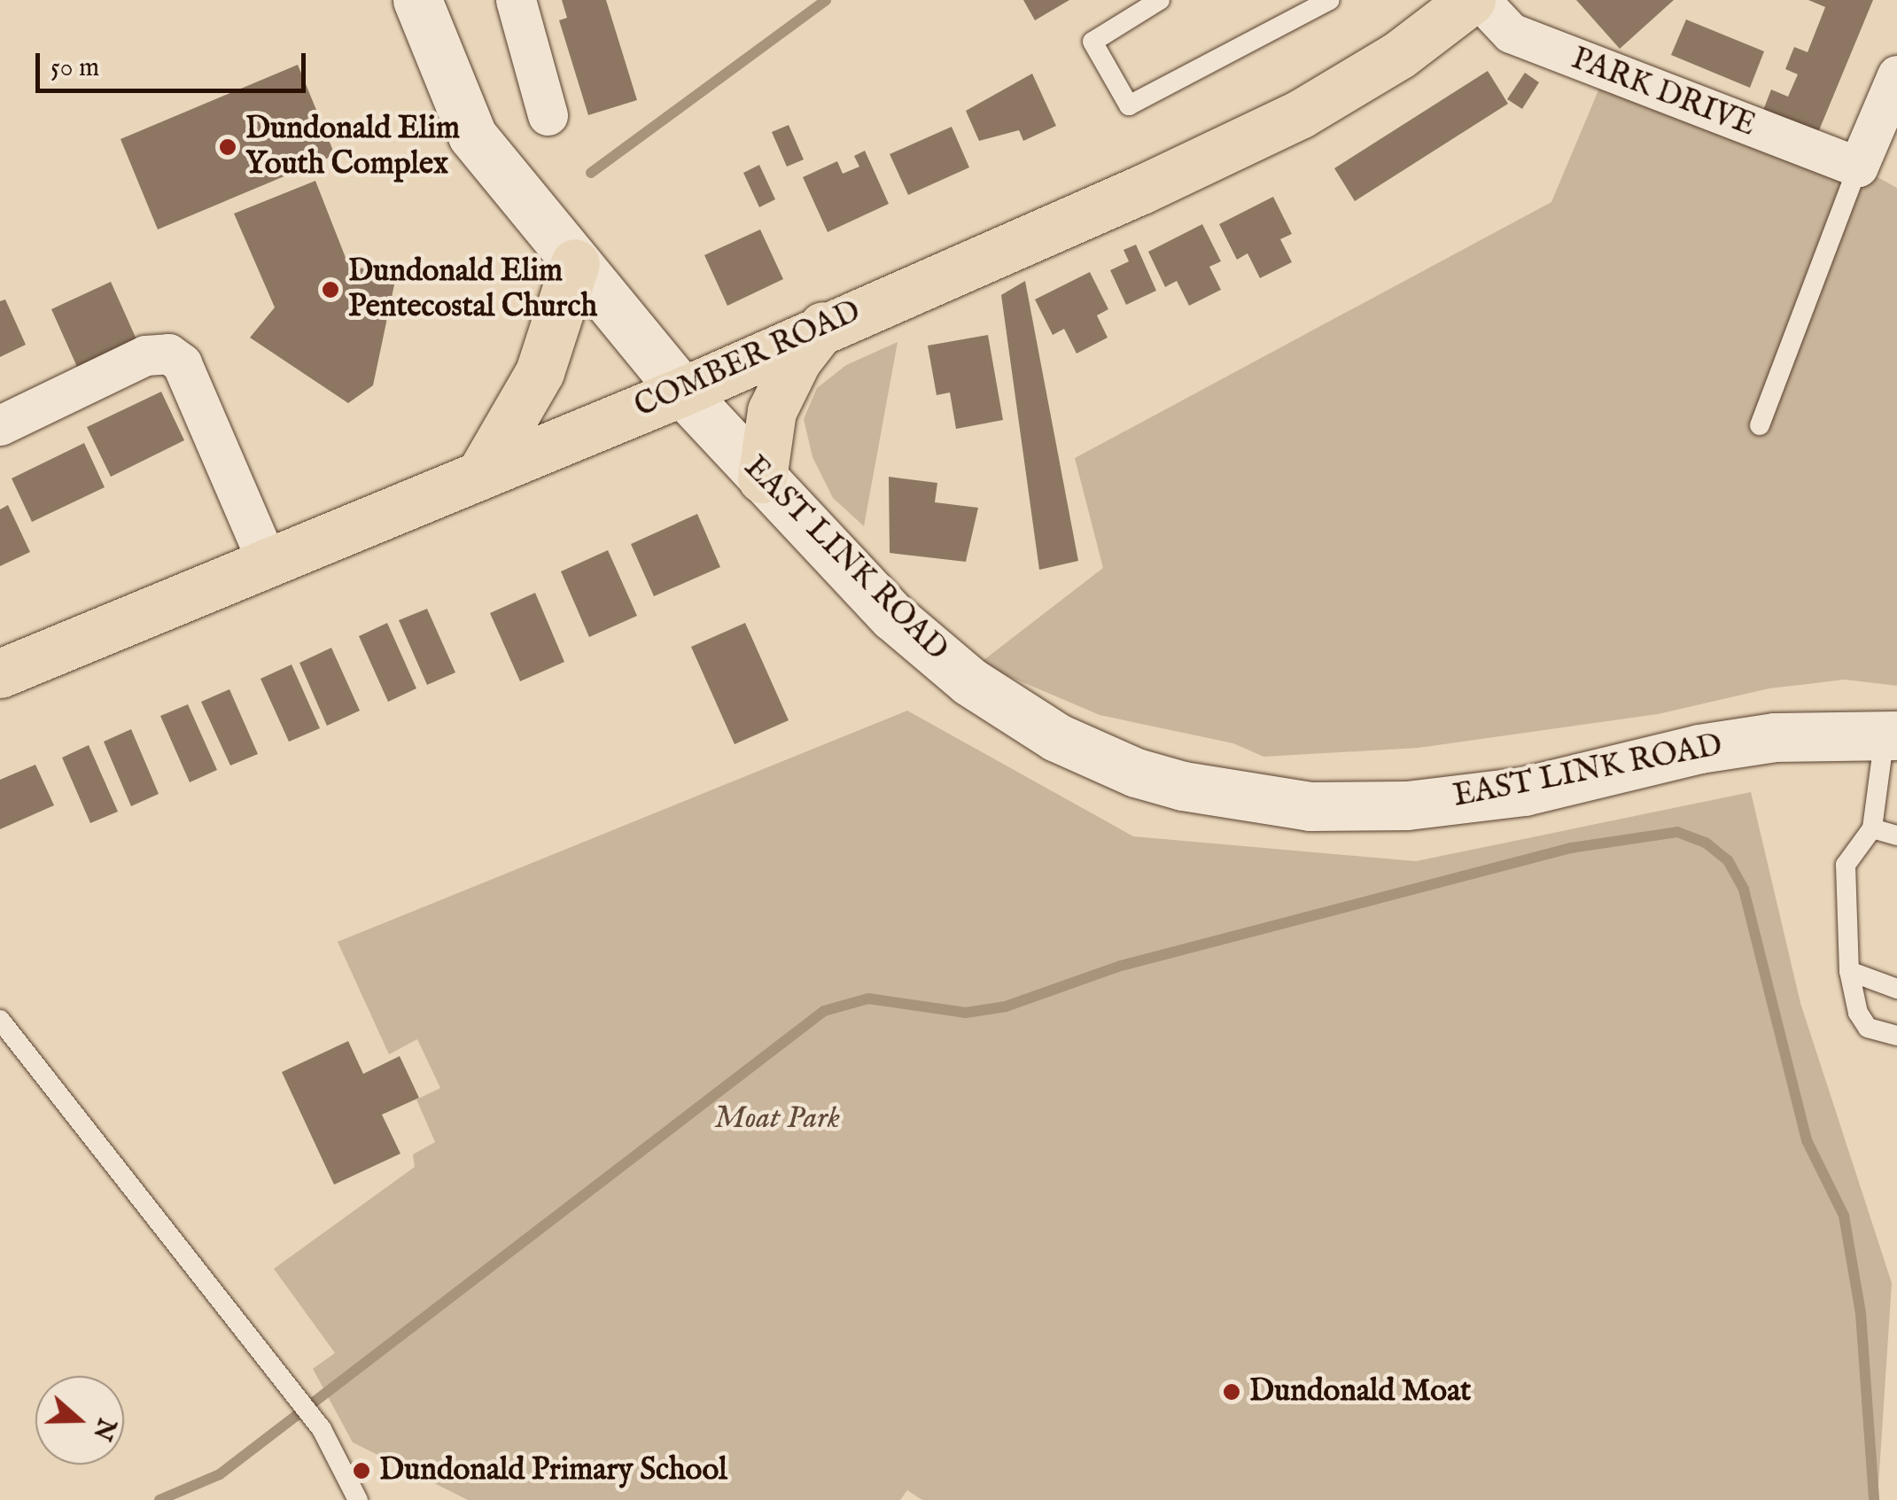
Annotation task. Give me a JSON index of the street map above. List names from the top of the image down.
{
  "streets": {
    "highway": ["COMBER ROAD"],
    "street": ["PARK DRIVE", "EAST LINK ROAD"]
  },
  "crossings": [
    ["COMBER ROAD", "EAST LINK ROAD"]
  ],
  "parks": ["Moat Park"],
  "places": [
    "Dundonald Elim Youth Complex",
    "Dundonald Elim Pentecostal Church",
    "Dundonald Moat",
    "Dundonald Primary School"
  ],
  "scale_bar": "50 m",
  "north": "right"
}
